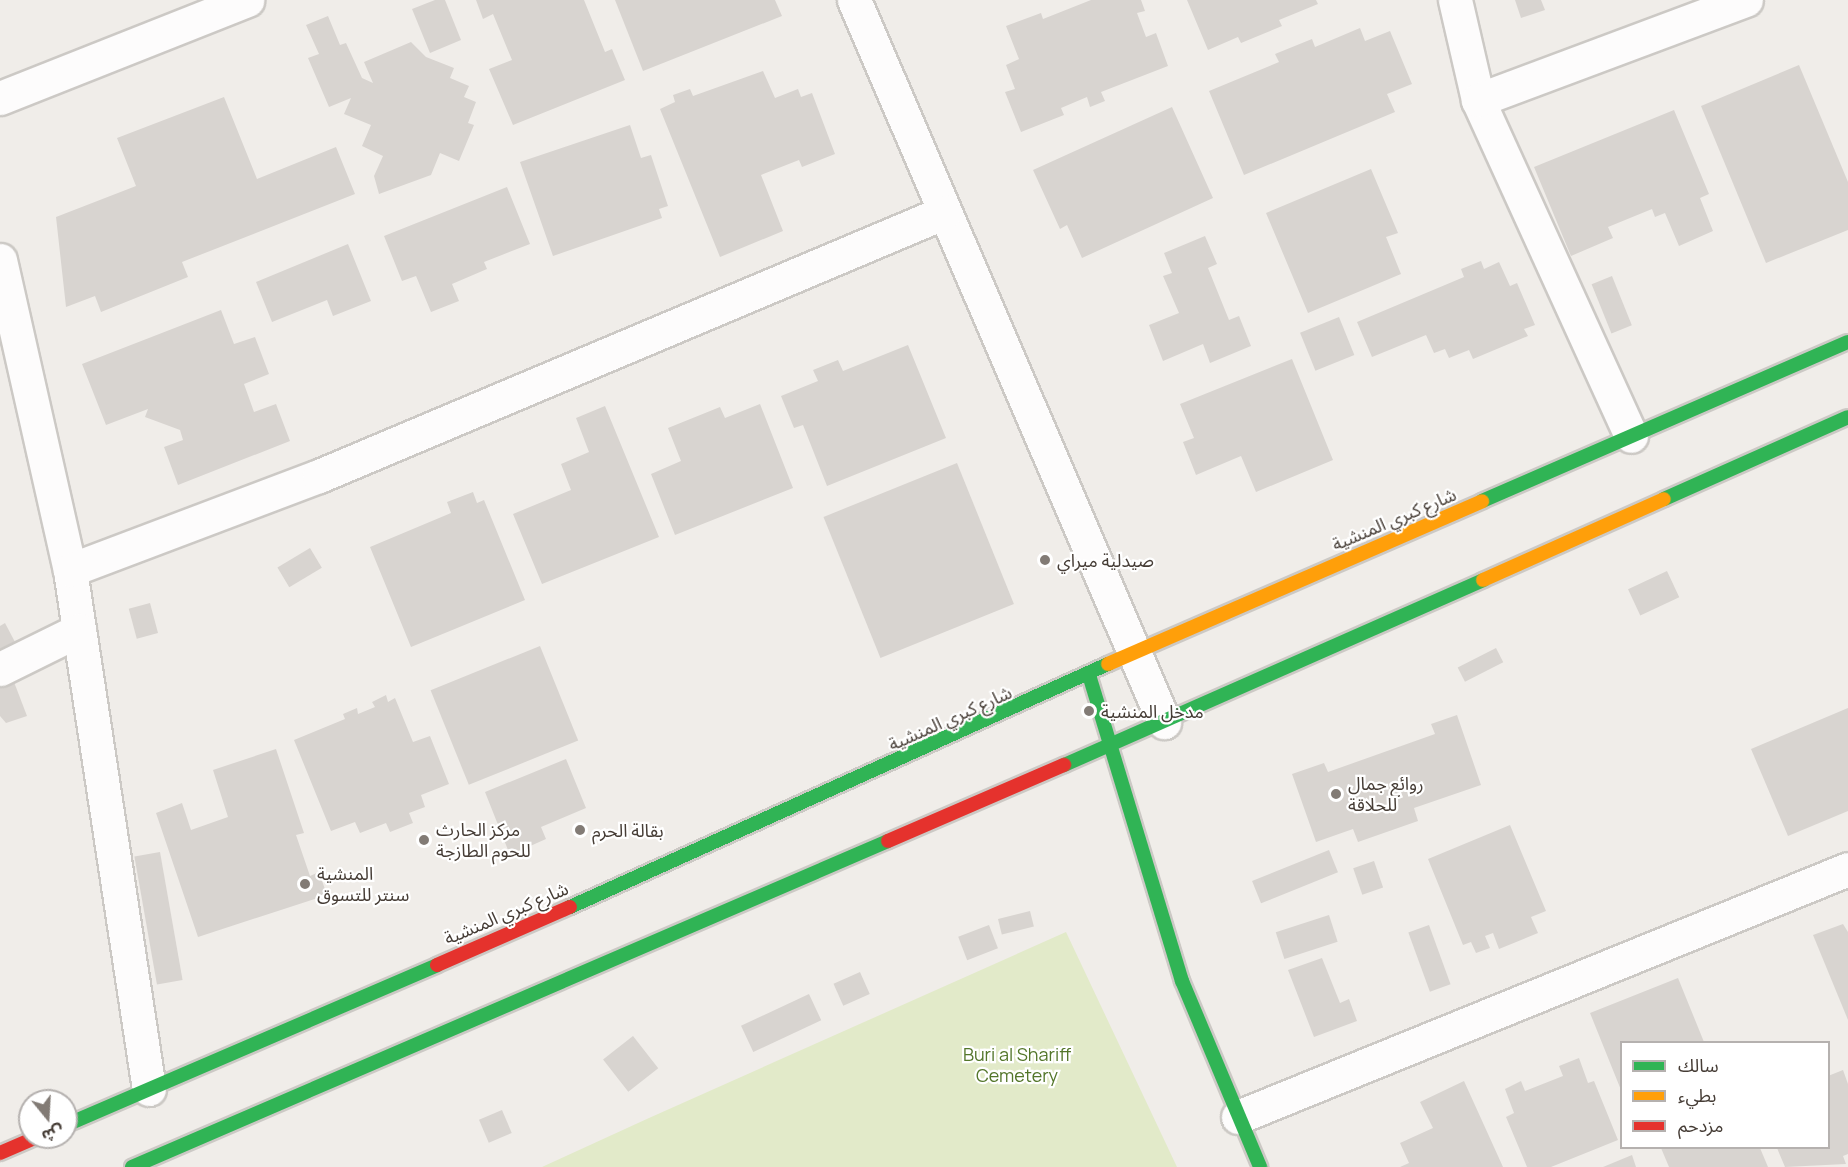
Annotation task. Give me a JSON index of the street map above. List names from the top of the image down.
{
  "streets": {
    "main road": ["شارع كبري المنشية"]
  },
  "parks": ["Buri al Shariff Cemetery"],
  "places": [
    "صيدلية ميراي",
    "مدخل المنشية",
    "روائع جمال للحلاقة",
    "بقالة الحرم",
    "مركز الحارث للحوم الطازجة",
    "المنشية سنتر للتسوق"
  ],
  "legend": ["سالك", "بطيء", "مزدحم"],
  "north": "bottom"
}
